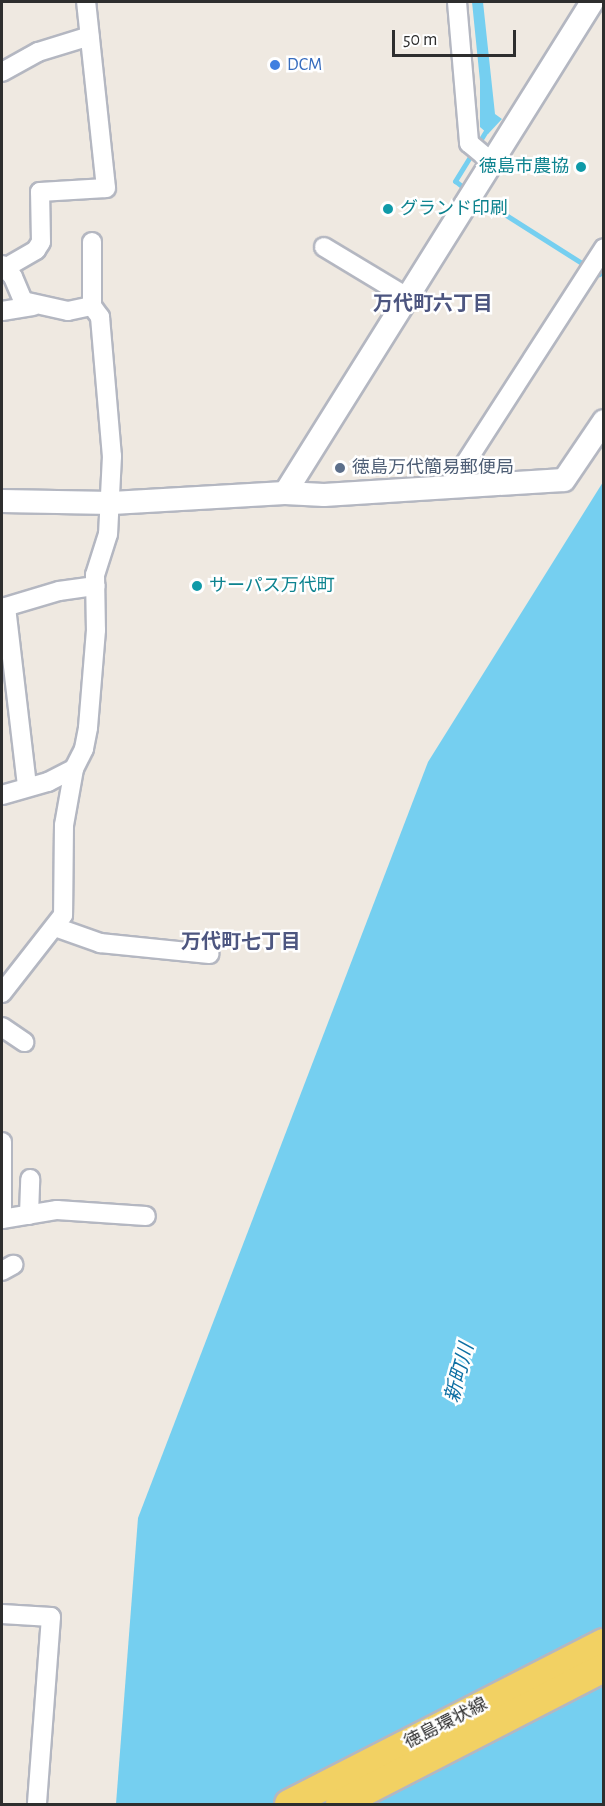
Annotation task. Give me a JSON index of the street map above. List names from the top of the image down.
{
  "streets": {
    "main road": ["徳島環状線"]
  },
  "districts": ["万代町六丁目", "万代町七丁目"],
  "water": ["新町川"],
  "places": [
    "DCM",
    "徳島市農協",
    "グランド印刷",
    "徳島万代簡易郵便局",
    "サーパス万代町"
  ],
  "scale_bar": "50 m"
}
